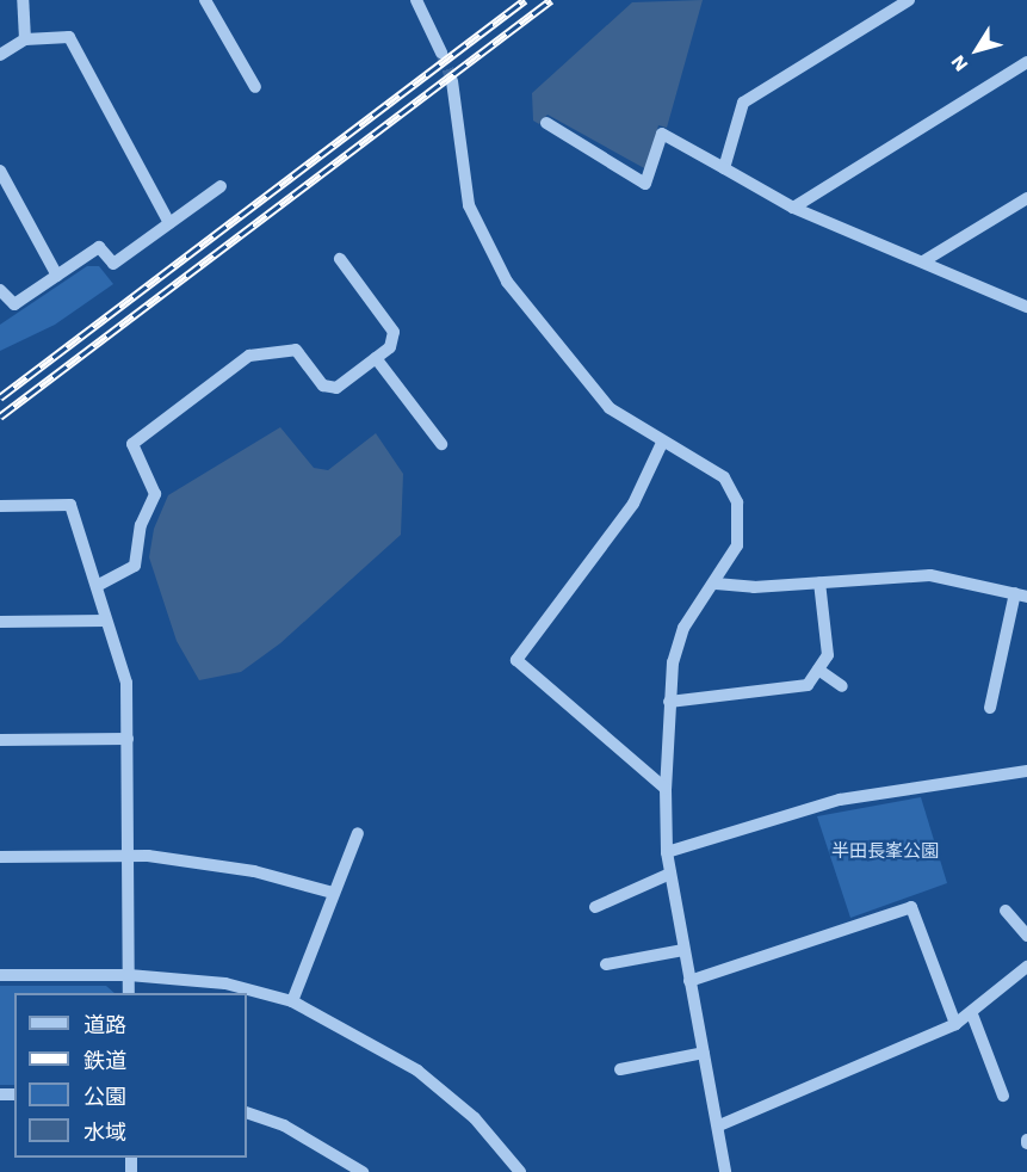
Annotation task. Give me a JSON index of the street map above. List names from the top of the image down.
{
  "parks": ["半田長峯公園"],
  "legend": [
    "道路",
    "鉄道",
    "公園",
    "水域"
  ],
  "north": "bottom left"
}
